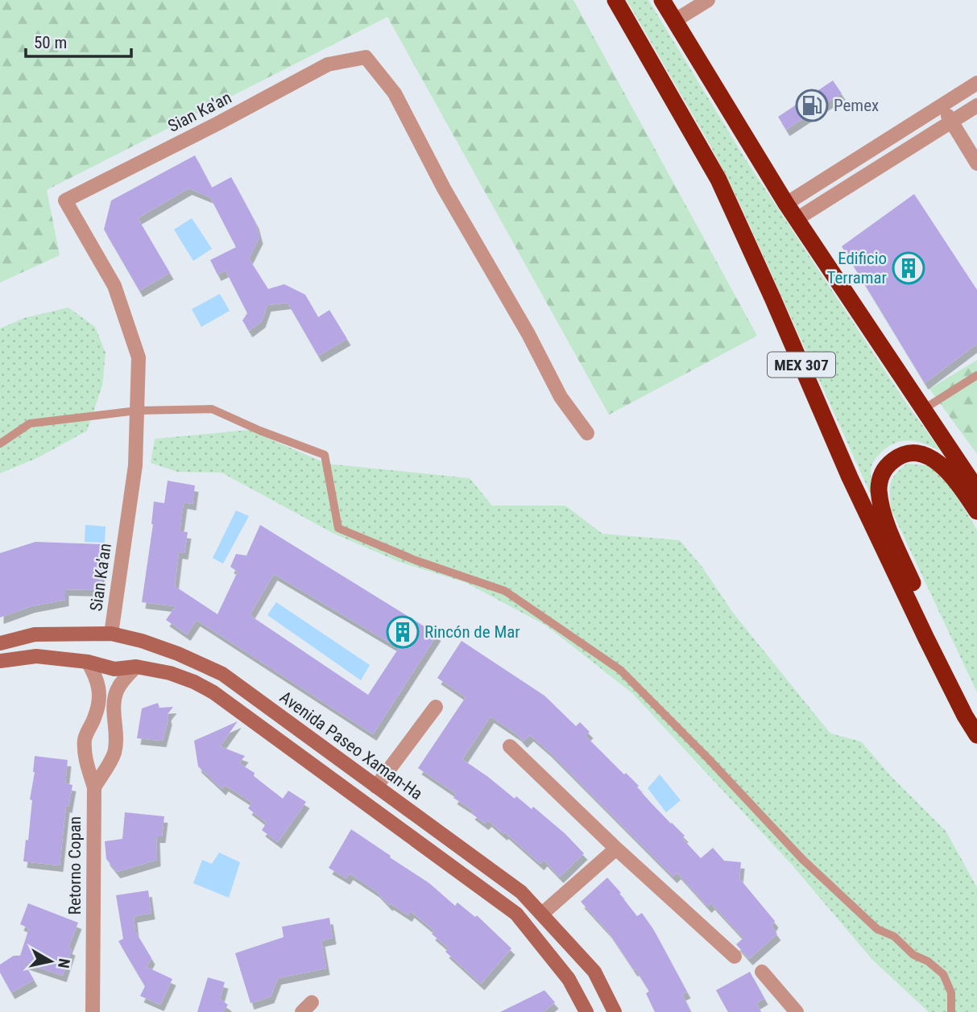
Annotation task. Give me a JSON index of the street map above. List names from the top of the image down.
{
  "streets": {
    "highway": ["MEX 307"],
    "main road": ["Avenida Paseo Xaman-Ha"],
    "street": ["Sian Ka'an", "Retorno Copan"]
  },
  "crossings": [
    ["Sian Ka'an", "Avenida Paseo Xaman-Ha"]
  ],
  "places": {
    "fuel station": ["Pemex"],
    "building": ["Edificio Terramar", "Rincón de Mar"]
  },
  "scale_bar": "50 m",
  "north": "right"
}
